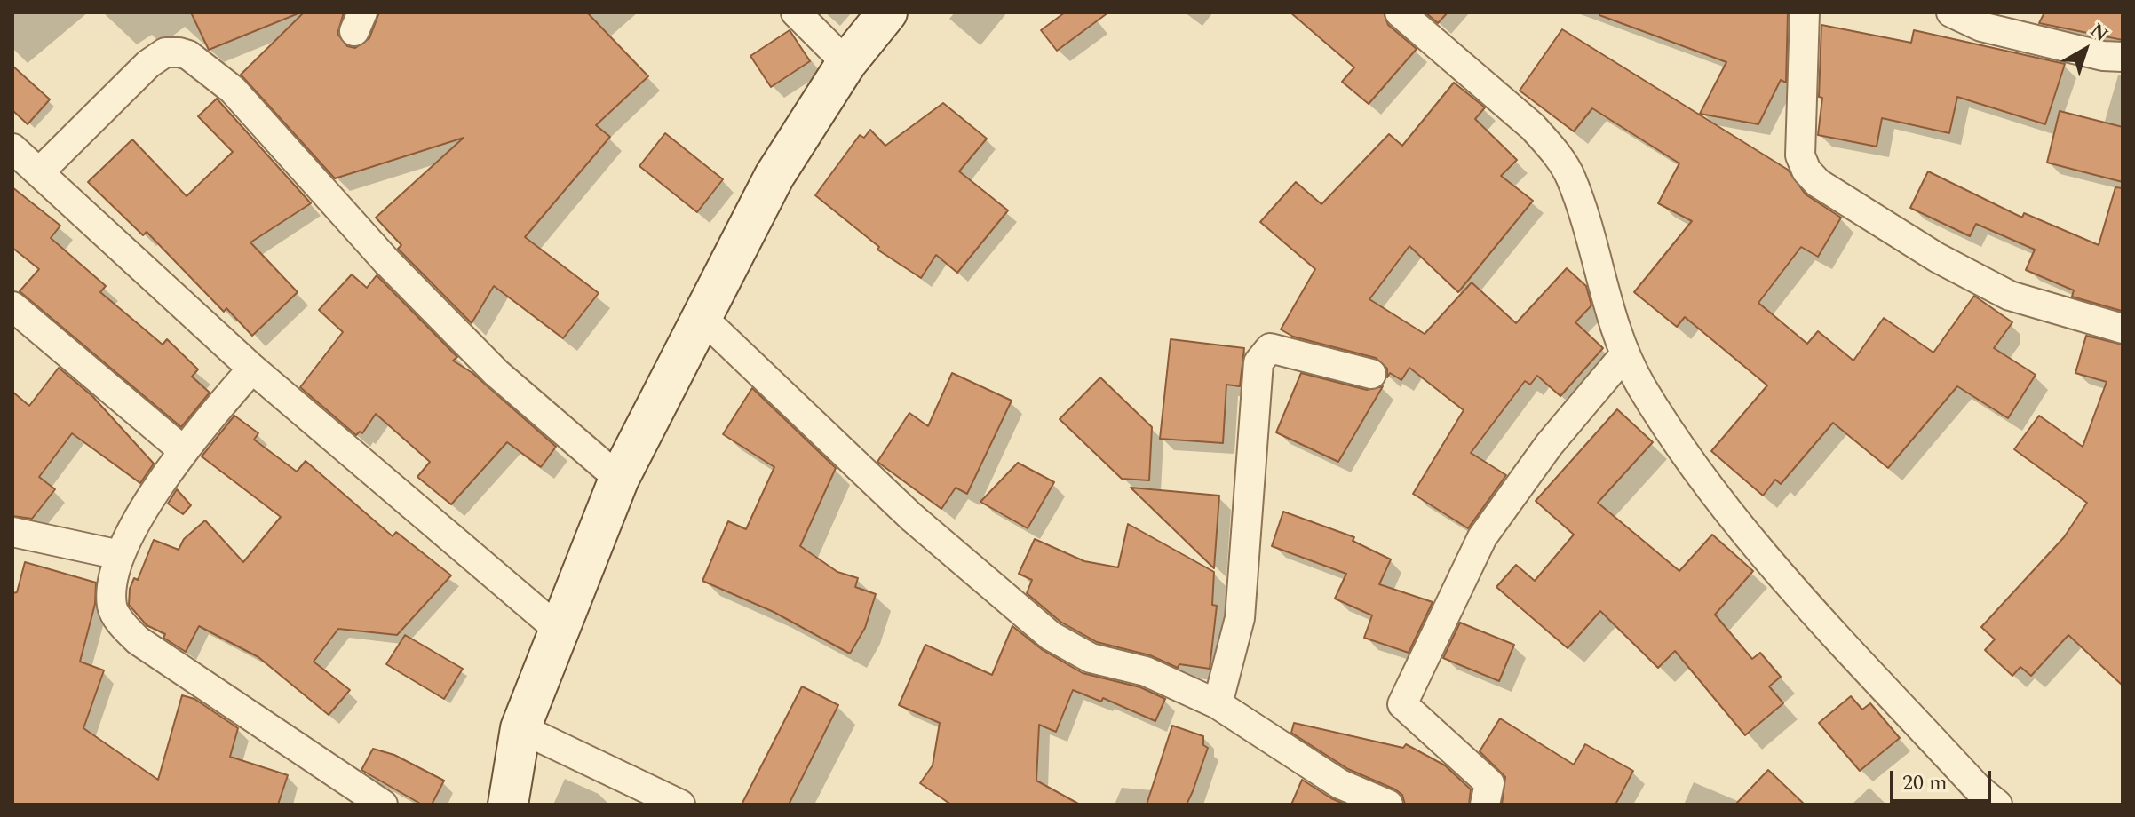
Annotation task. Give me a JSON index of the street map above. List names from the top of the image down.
{
  "scale_bar": "20 m",
  "north": "top right"
}
